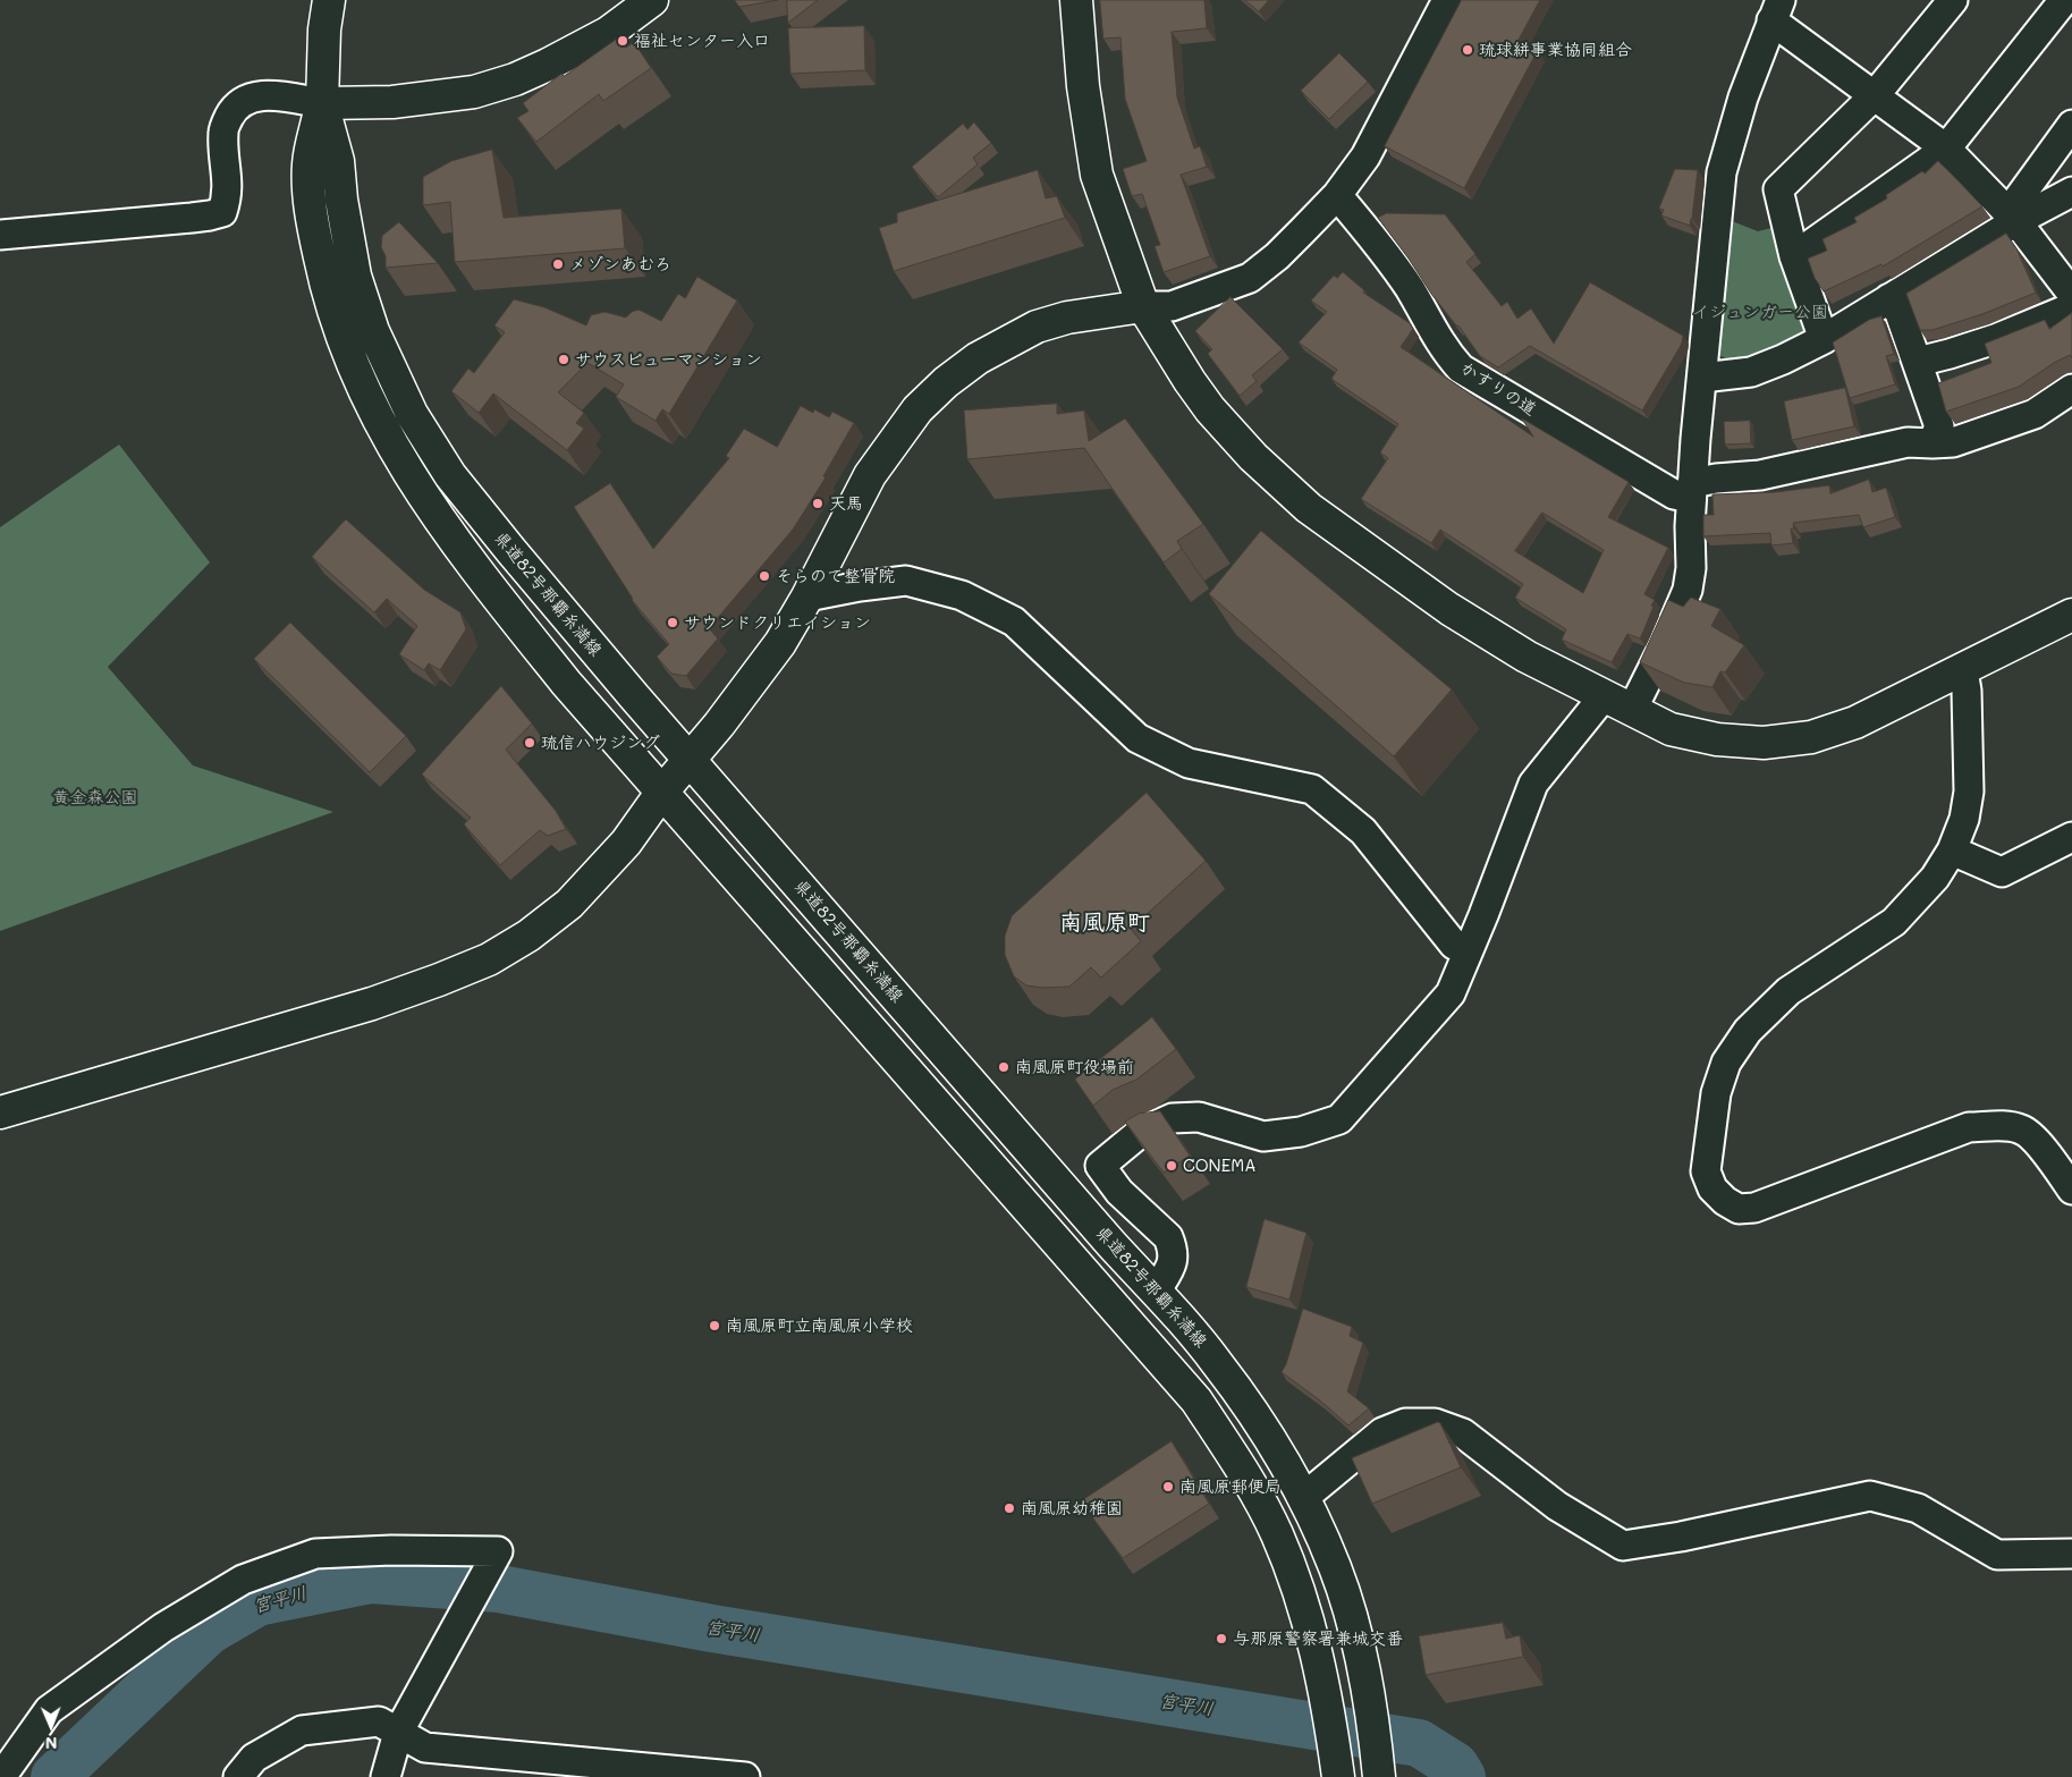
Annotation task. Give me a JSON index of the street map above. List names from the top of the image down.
{
  "streets": {
    "main road": ["県道82号那覇糸満線"],
    "street": ["かすりの道"]
  },
  "districts": ["南風原町"],
  "water": ["宮平川"],
  "parks": ["イジュンガー公園", "黄金森公園"],
  "places": [
    "福祉センター入口",
    "琉球絣事業協同組合",
    "メゾンあむろ",
    "サウスビューマンション",
    "天馬",
    "そらのて整骨院",
    "サウンドクリエイション",
    "琉信ハウジング",
    "南風原町役場前",
    "CONEMA",
    "南風原町立南風原小学校",
    "南風原郵便局",
    "南風原幼稚園",
    "与那原警察署兼城交番"
  ],
  "north": "bottom"
}
